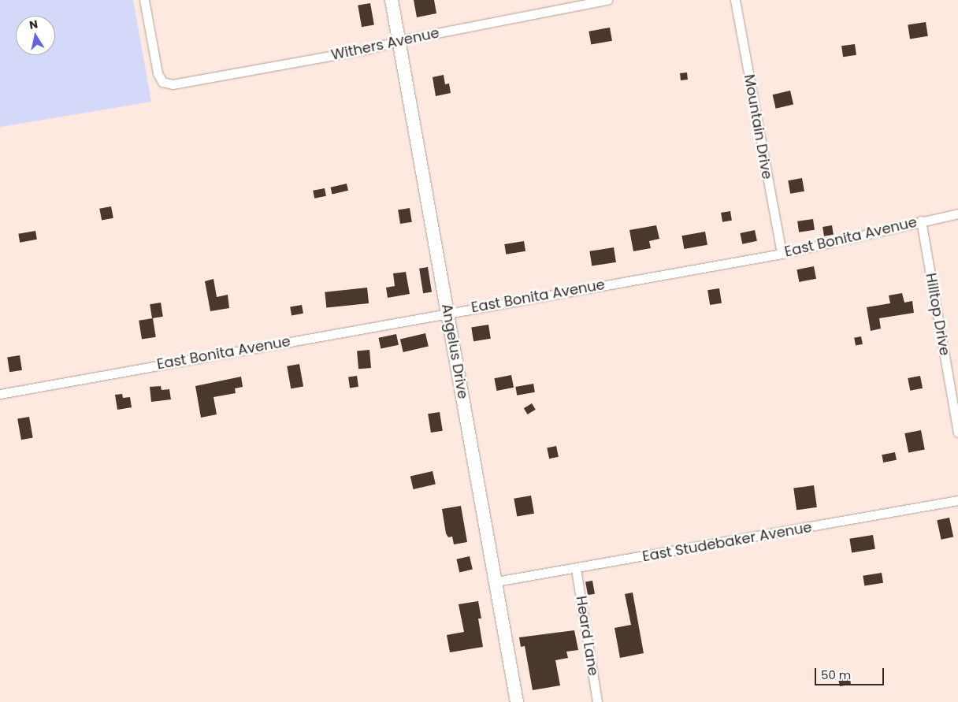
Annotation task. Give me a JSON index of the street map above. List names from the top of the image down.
{
  "streets": {
    "street": [
      "Withers Avenue",
      "Mountain Drive",
      "East Bonita Avenue",
      "Hilltop Drive",
      "Angelus Drive",
      "East Studebaker Avenue",
      "Heard Lane"
    ]
  },
  "crossings": [
    ["Withers Avenue", "Angelus Drive"],
    ["Mountain Drive", "East Bonita Avenue"],
    ["East Bonita Avenue", "Hilltop Drive"],
    ["East Bonita Avenue", "Angelus Drive"],
    ["Angelus Drive", "East Studebaker Avenue"],
    ["East Studebaker Avenue", "Heard Lane"]
  ],
  "scale_bar": "50 m",
  "north": "top"
}
